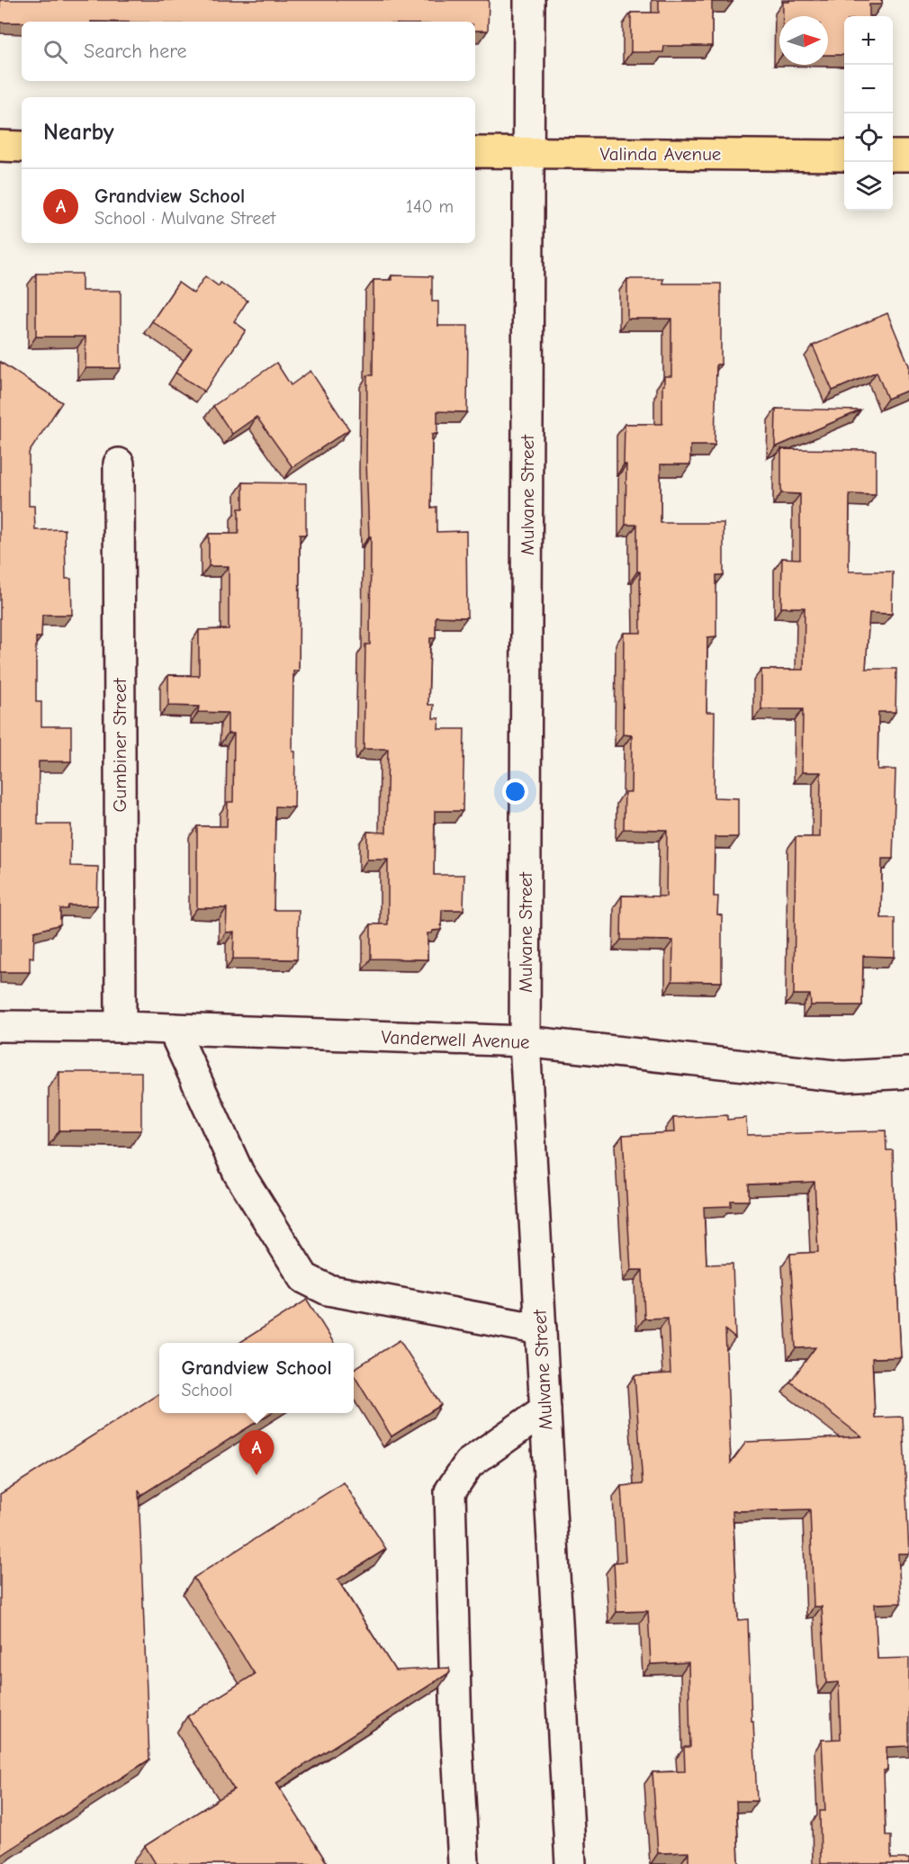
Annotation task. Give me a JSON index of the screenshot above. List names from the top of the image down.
{
  "streets": {
    "main road": ["Valinda Avenue"],
    "street": ["Mulvane Street", "Gumbiner Street", "Vanderwell Avenue"]
  },
  "crossings": [
    ["Valinda Avenue", "Mulvane Street"],
    ["Mulvane Street", "Vanderwell Avenue"],
    ["Gumbiner Street", "Vanderwell Avenue"]
  ],
  "north": "right",
  "page": {
    "map_buttons": ["+", "−"],
    "search": "Search here",
    "heading": "Nearby",
    "list": [
      {
        "mark": "A",
        "name": "Grandview School",
        "note": "School · Mulvane Street",
        "value": "140 m"
      }
    ],
    "popup": ["Grandview School", "School"],
    "pins": "A"
  }
}
